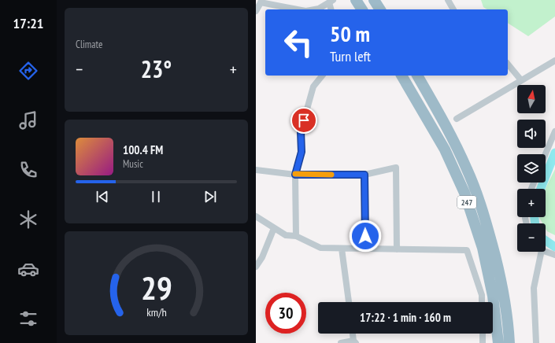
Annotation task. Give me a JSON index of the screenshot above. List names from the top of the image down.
{
  "streets": {
    "highway": ["247"]
  },
  "north": "top",
  "page": {
    "tabs": "17:21",
    "tile": "Climate",
    "turn": ["50 m", "Turn left"],
    "heat": ["−", "23°", "+"],
    "map_buttons": ["+", "−"],
    "song": ["100.4 FM", "Music"],
    "limit": "30",
    "trip": "17:22 · 1 min · 160 m",
    "gauge": ["29", "km/h"]
  }
}
